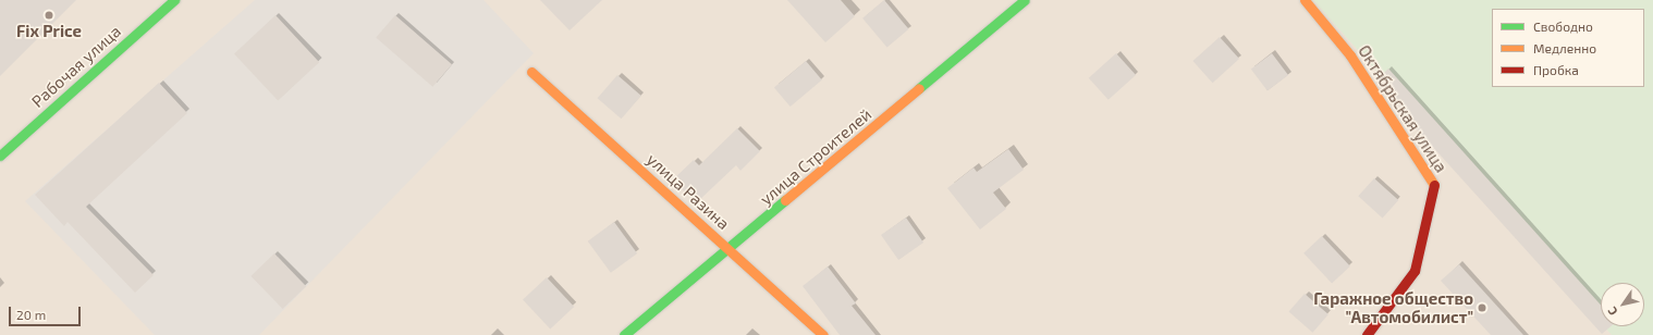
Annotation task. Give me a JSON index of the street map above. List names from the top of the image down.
{
  "streets": {
    "street": [
      "Рабочая улица",
      "Октябрьская улица",
      "улица Строителей",
      "улица Разина"
    ]
  },
  "crossings": [
    ["улица Строителей", "улица Разина"]
  ],
  "places": ["Fix Price", "Гаражное общество \"Автомобилист\""],
  "legend": ["Свободно", "Медленно", "Пробка"],
  "scale_bar": "20 m",
  "north": "bottom left"
}
